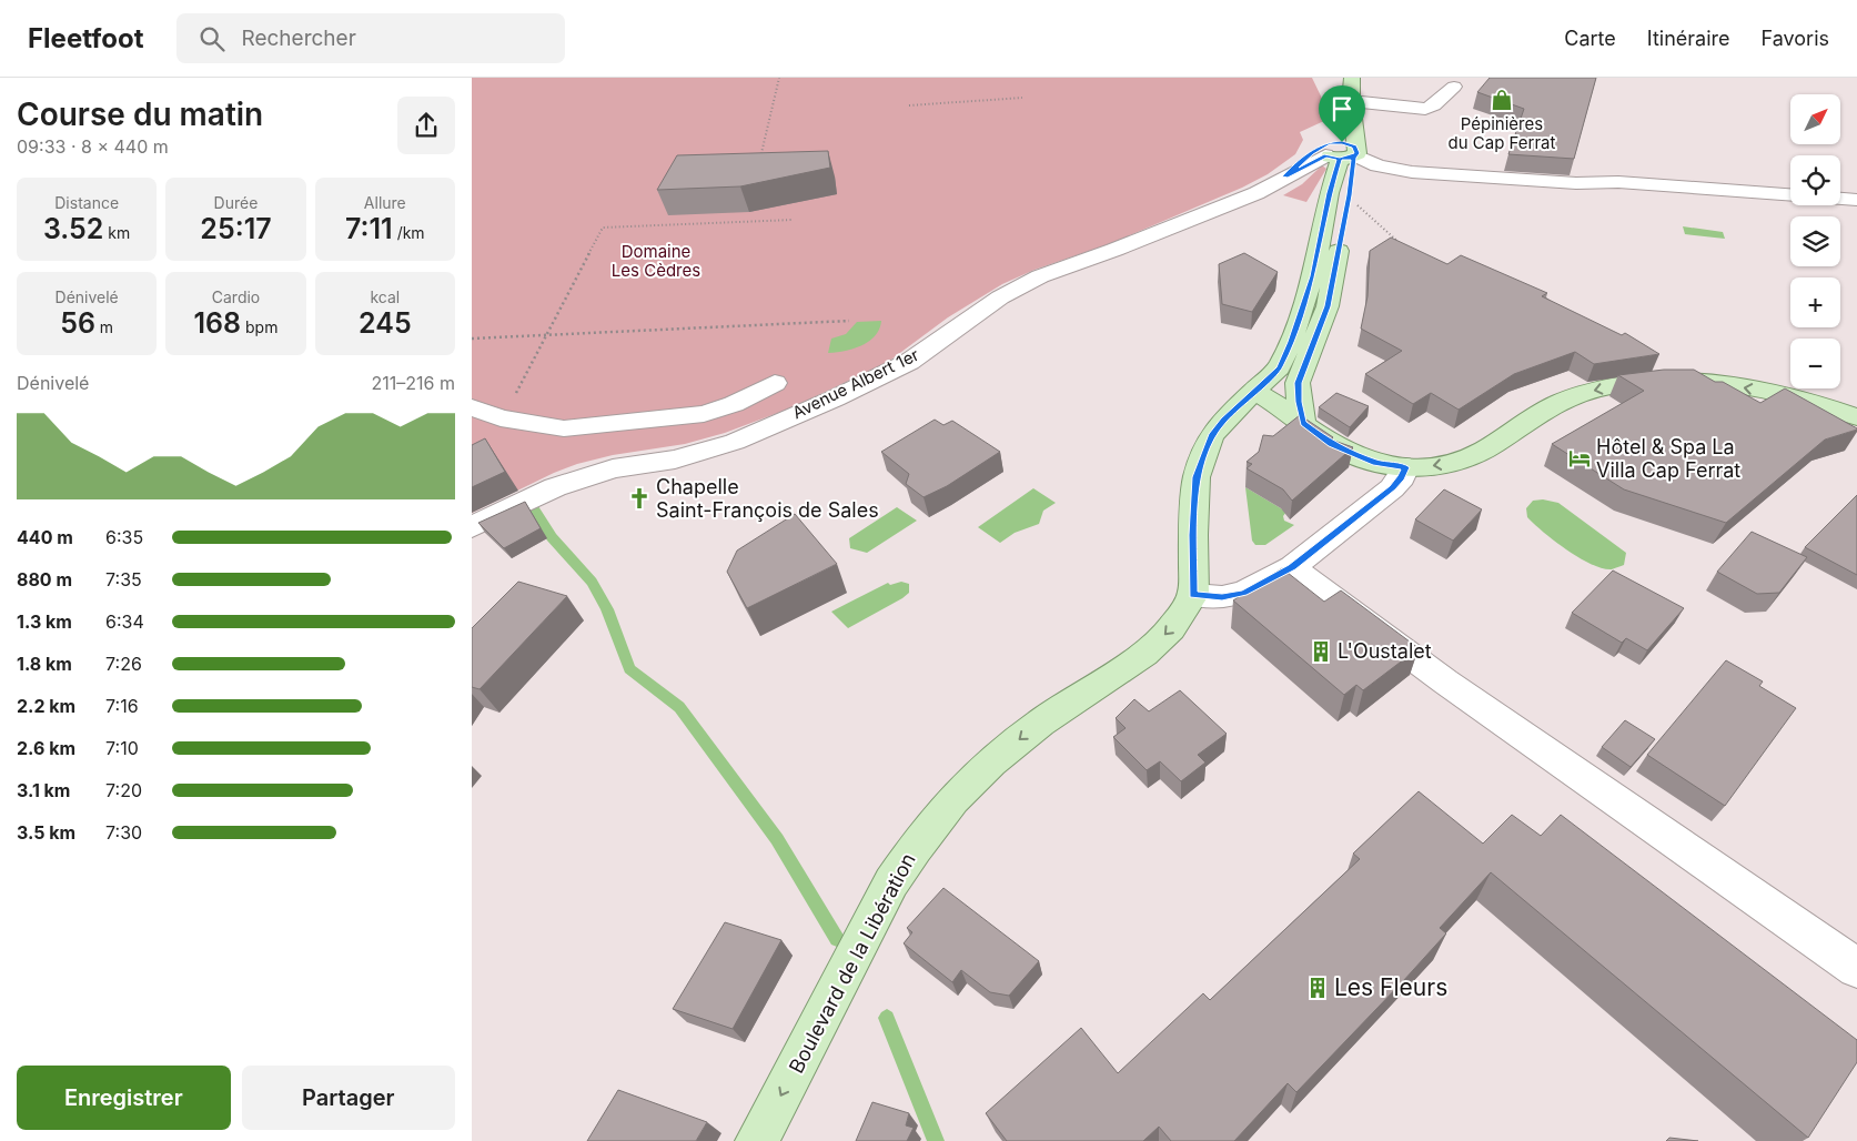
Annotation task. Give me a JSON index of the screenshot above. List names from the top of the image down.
{
  "streets": {
    "main road": ["Boulevard de la Libération"],
    "street": ["Avenue Albert 1er"]
  },
  "one_way": ["Boulevard de la Libération"],
  "parks": ["Domaine Les Cèdres"],
  "places": {
    "shop": ["Pépinières du Cap Ferrat"],
    "hotel": ["Hôtel & Spa La Villa Cap Ferrat"],
    "church": ["Chapelle Saint-François de Sales"],
    "building": ["L'Oustalet", "Les Fleurs"]
  },
  "north": "top right",
  "page": {
    "header": "Fleetfoot",
    "search": "Rechercher",
    "nav": ["Carte", "Itinéraire", "Favoris"],
    "heading": ["Course du matin", "09:33 · 8 × 440 m"],
    "map_buttons": ["+", "−"],
    "stats": [
      ["Distance", "3.52 km"],
      ["Durée", "25:17"],
      ["Allure", "7:11 /km"],
      ["Dénivelé", "56 m"],
      ["Cardio", "168 bpm"],
      ["kcal", "245"]
    ],
    "chart": ["Dénivelé", "211–216 m"],
    "list": [
      {
        "name": "440 m",
        "note": "6:35"
      },
      {
        "name": "880 m",
        "note": "7:35"
      },
      {
        "name": "1.3 km",
        "note": "6:34"
      },
      {
        "name": "1.8 km",
        "note": "7:26"
      },
      {
        "name": "2.2 km",
        "note": "7:16"
      },
      {
        "name": "2.6 km",
        "note": "7:10"
      },
      {
        "name": "3.1 km",
        "note": "7:20"
      },
      {
        "name": "3.5 km",
        "note": "7:30"
      }
    ],
    "buttons": ["Enregistrer", "Partager"]
  }
}
